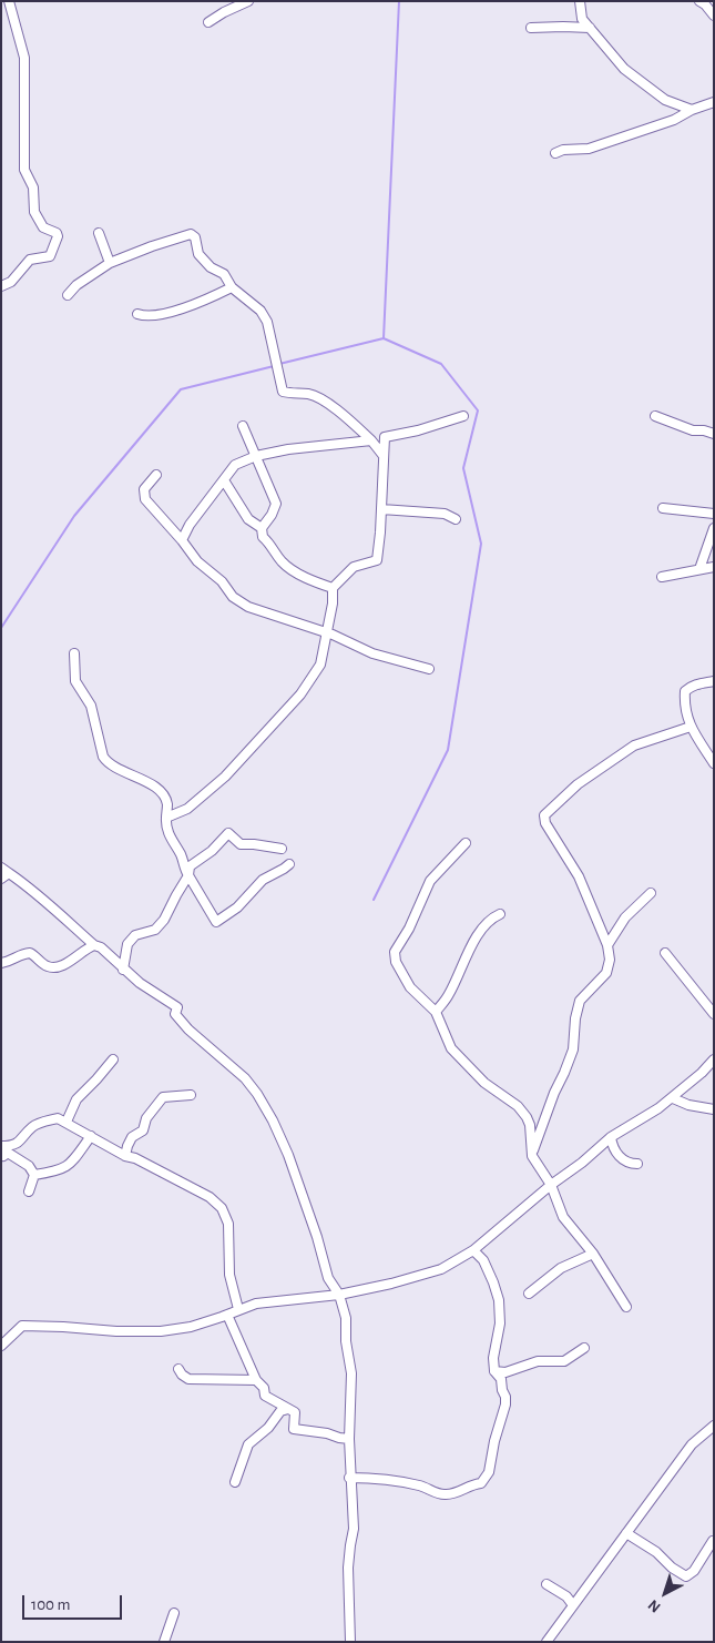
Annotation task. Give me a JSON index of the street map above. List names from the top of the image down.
{
  "scale_bar": "100 m",
  "north": "bottom left"
}
